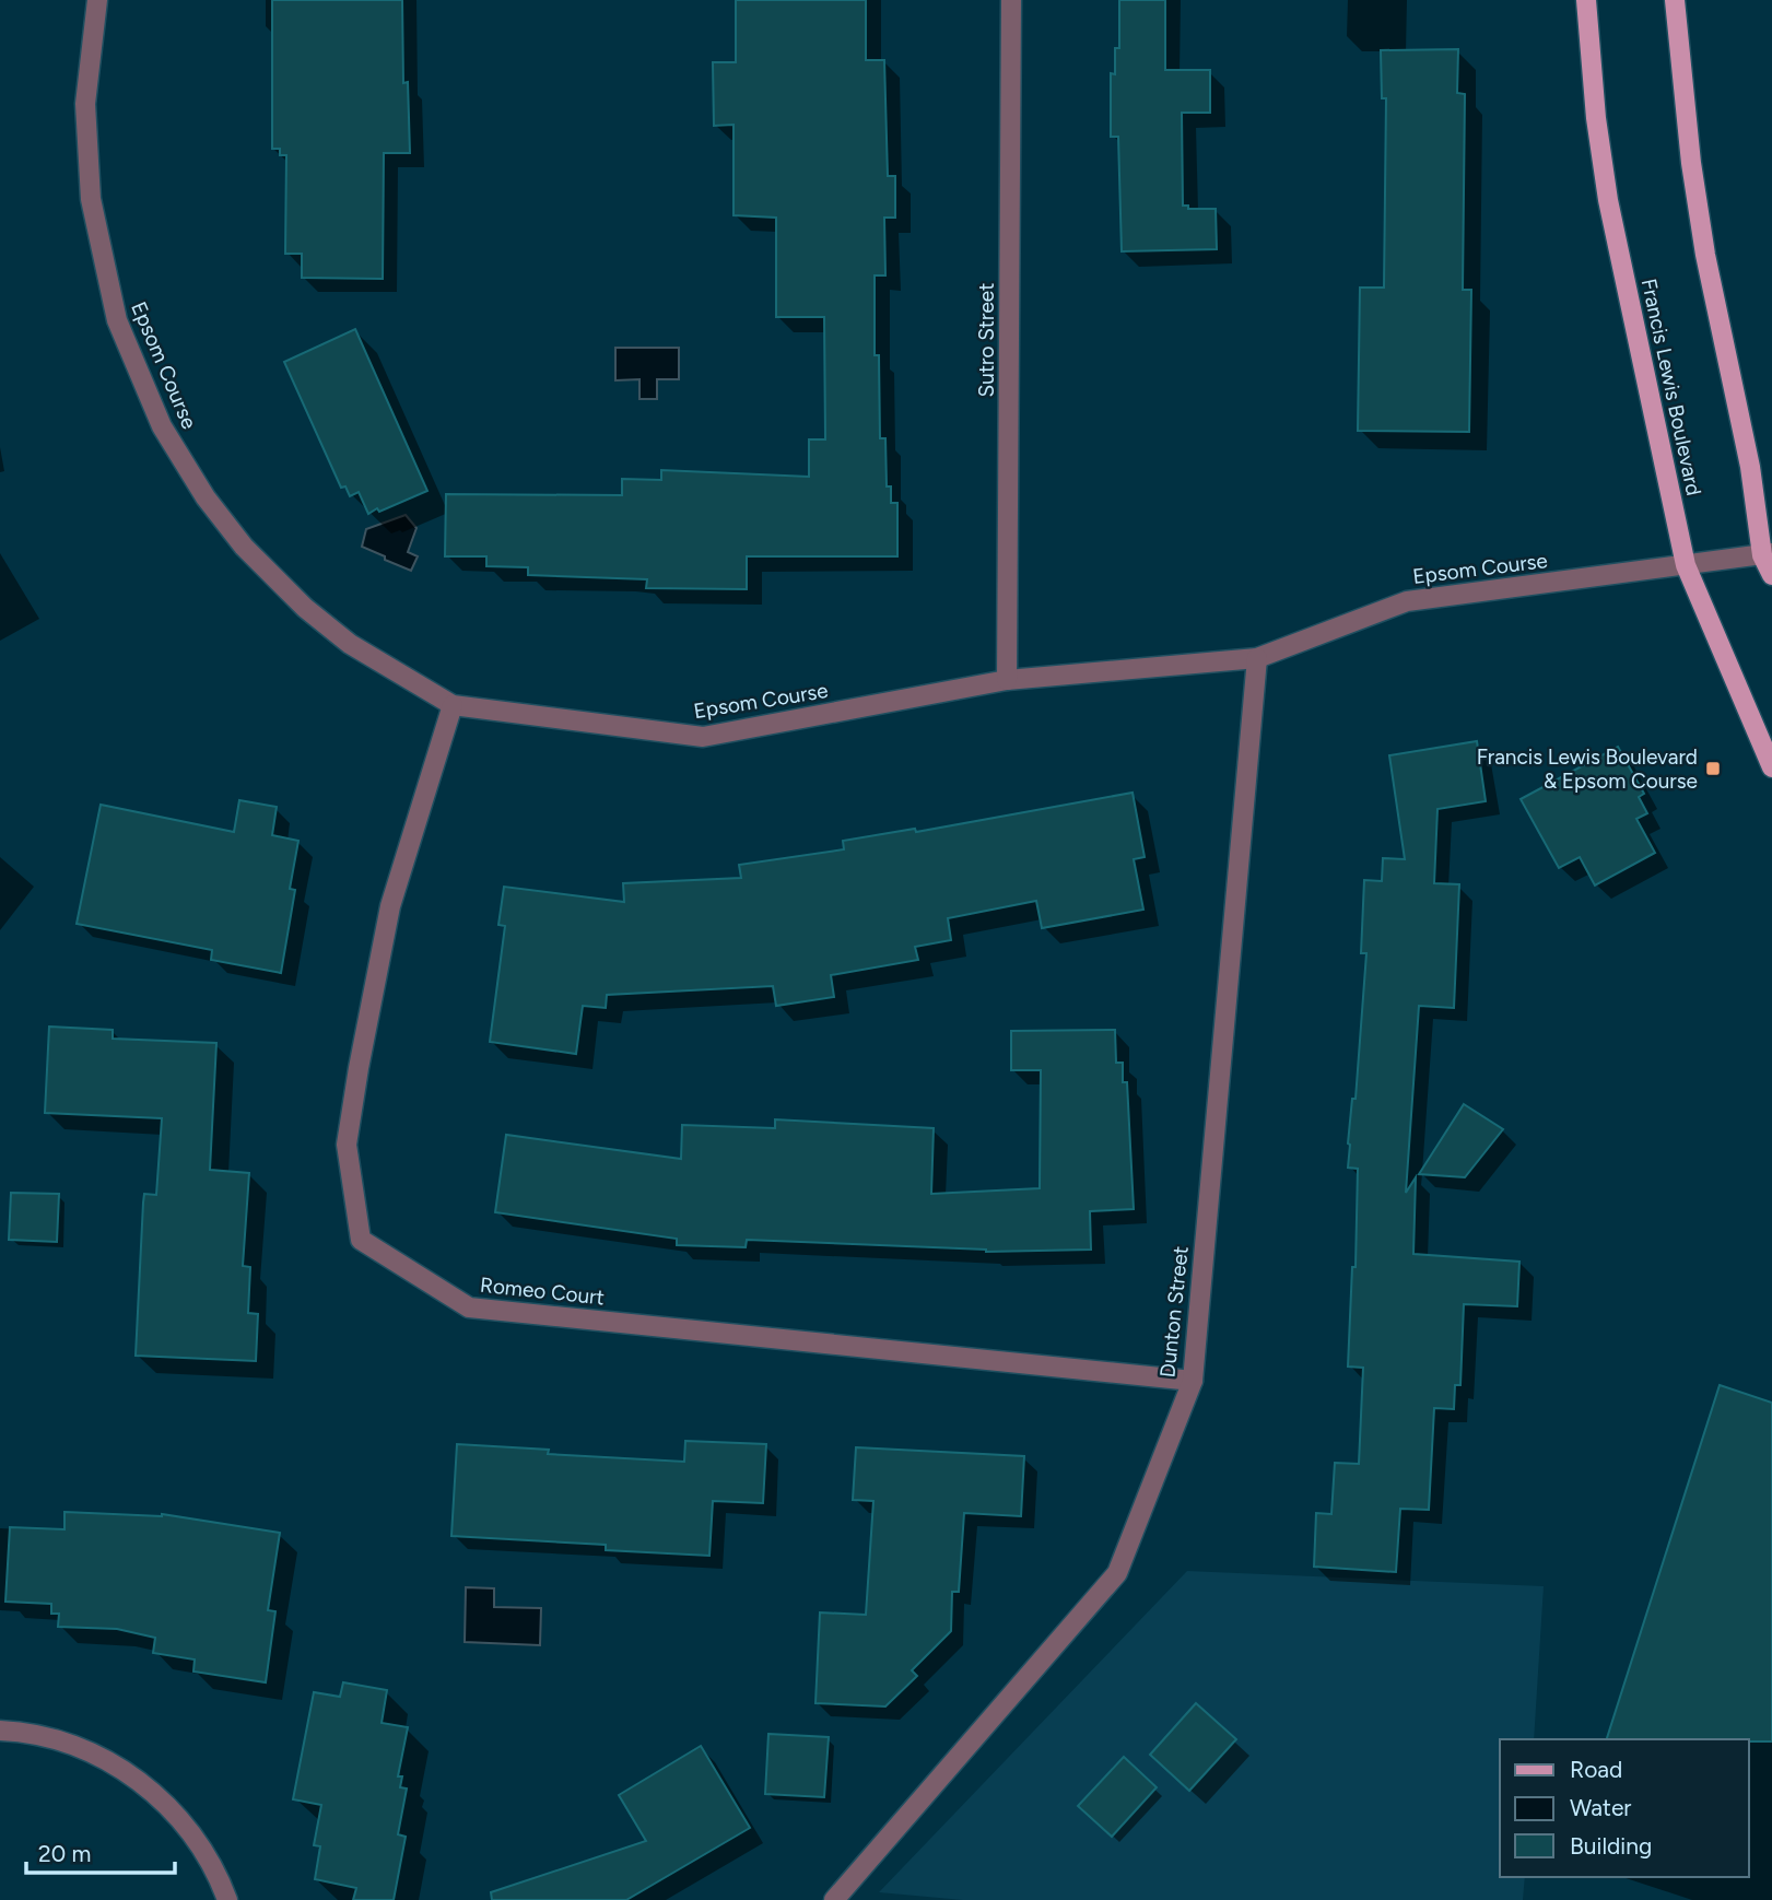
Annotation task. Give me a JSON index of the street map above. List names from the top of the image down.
{
  "streets": {
    "main road": ["Francis Lewis Boulevard"],
    "street": [
      "Sutro Street",
      "Epsom Course",
      "Romeo Court",
      "Dunton Street"
    ]
  },
  "crossings": [
    ["Sutro Street", "Epsom Course"],
    ["Epsom Course", "Francis Lewis Boulevard"],
    ["Epsom Course", "Romeo Court"],
    ["Epsom Course", "Dunton Street"],
    ["Romeo Court", "Dunton Street"]
  ],
  "places": {
    "transit": ["Francis Lewis Boulevard & Epsom Course"]
  },
  "legend": ["Road", "Water", "Building"],
  "scale_bar": "20 m"
}
